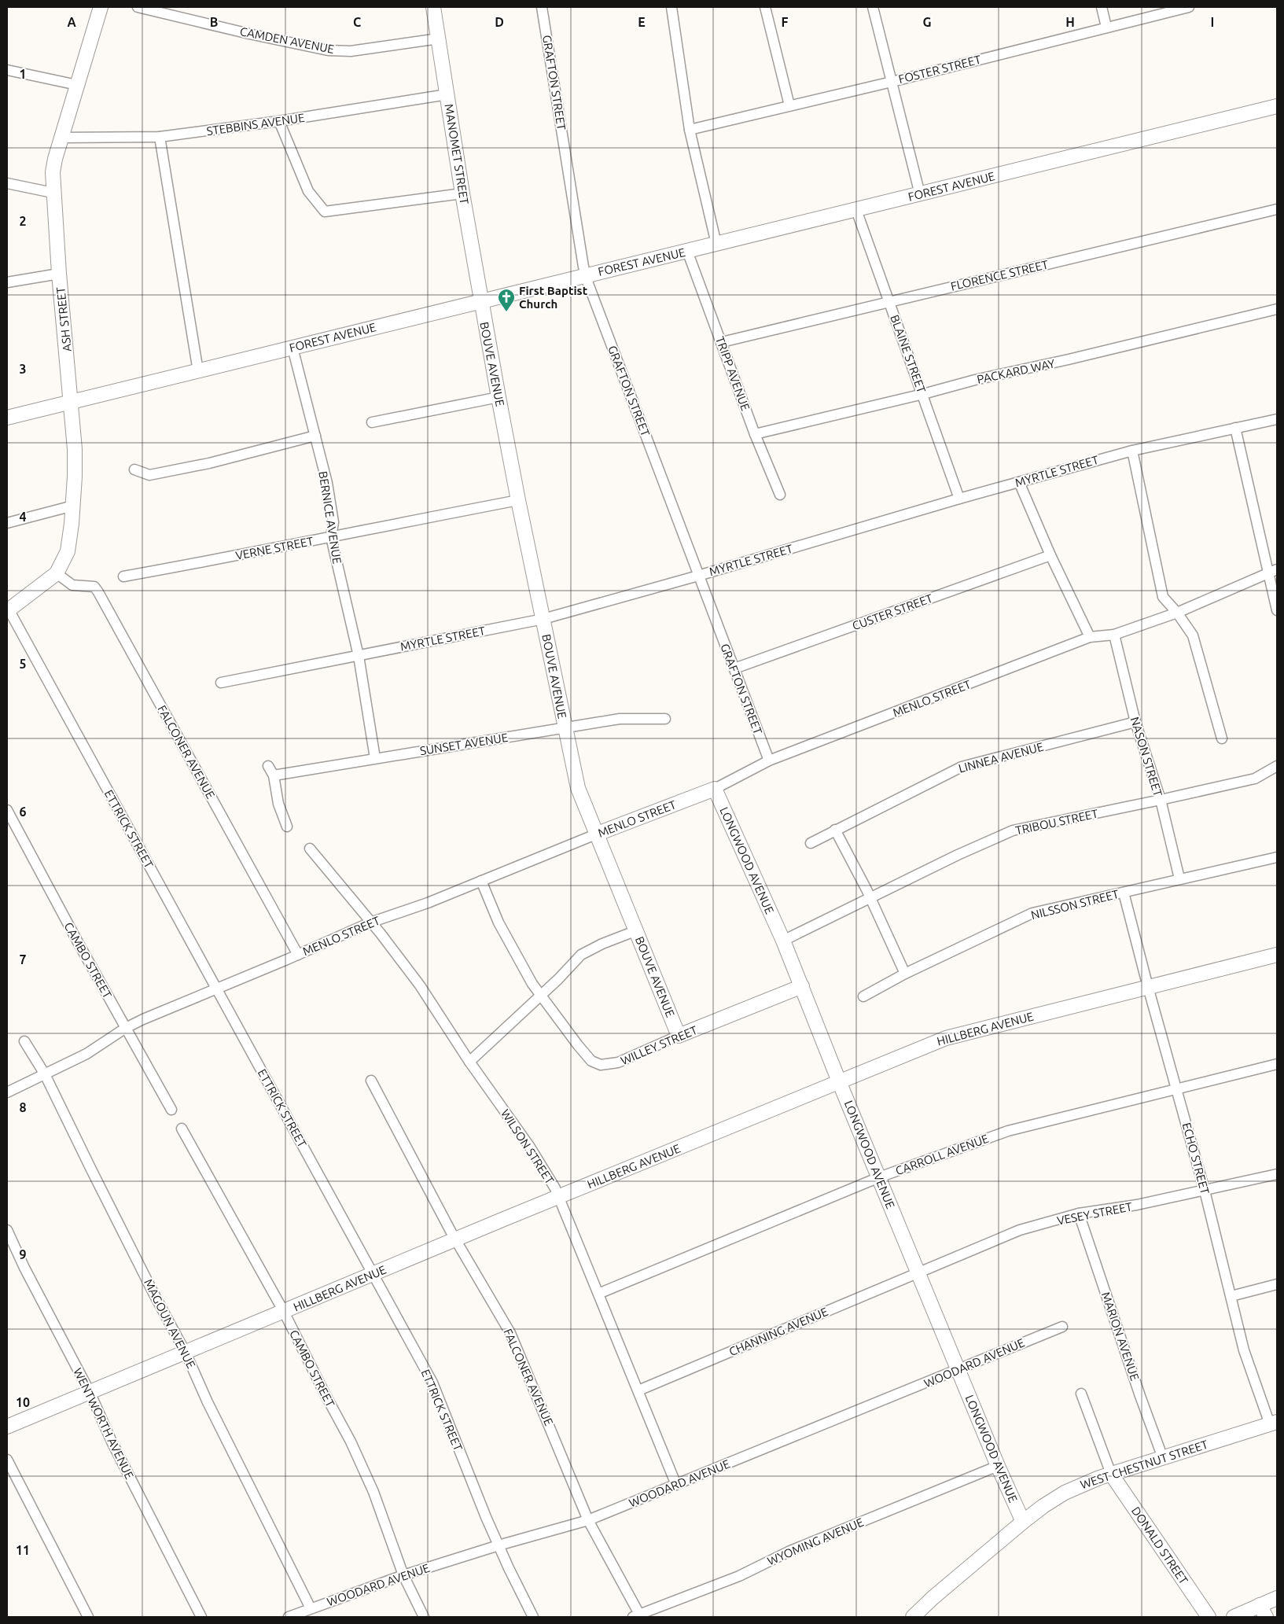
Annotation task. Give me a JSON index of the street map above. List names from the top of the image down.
{
  "streets": {
    "street": [
      "CAMDEN AVENUE",
      "FOSTER STREET",
      "GRAFTON STREET",
      "STEBBINS AVENUE",
      "MANOMET STREET",
      "FOREST AVENUE",
      "FLORENCE STREET",
      "ASH STREET",
      "BLAINE STREET",
      "BOUVE AVENUE",
      "PACKARD WAY",
      "TRIPP AVENUE",
      "MYRTLE STREET",
      "BERNICE AVENUE",
      "VERNE STREET",
      "CUSTER STREET",
      "MENLO STREET",
      "SUNSET AVENUE",
      "FALCONER AVENUE",
      "NASON STREET",
      "LINNEA AVENUE",
      "TRIBOU STREET",
      "ETTRICK STREET",
      "LONGWOOD AVENUE",
      "NILSSON STREET",
      "CAMBO STREET",
      "HILLBERG AVENUE",
      "WILLEY STREET",
      "WILSON STREET",
      "CARROLL AVENUE",
      "ECHO STREET",
      "VESEY STREET",
      "MAGOUN AVENUE",
      "CHANNING AVENUE",
      "MARION AVENUE",
      "WOODARD AVENUE",
      "WENTWORTH AVENUE",
      "WEST CHESTNUT STREET",
      "WYOMING AVENUE",
      "DONALD STREET"
    ]
  },
  "crossings": [
    ["CAMDEN AVENUE", "MANOMET STREET"],
    ["GRAFTON STREET", "FOREST AVENUE"],
    ["GRAFTON STREET", "MYRTLE STREET"],
    ["GRAFTON STREET", "CUSTER STREET"],
    ["GRAFTON STREET", "MENLO STREET"],
    ["STEBBINS AVENUE", "MANOMET STREET"],
    ["STEBBINS AVENUE", "ASH STREET"],
    ["MANOMET STREET", "FOREST AVENUE"],
    ["MANOMET STREET", "BOUVE AVENUE"],
    ["FOREST AVENUE", "ASH STREET"],
    ["FOREST AVENUE", "BLAINE STREET"],
    ["FOREST AVENUE", "BOUVE AVENUE"],
    ["FOREST AVENUE", "TRIPP AVENUE"],
    ["FOREST AVENUE", "BERNICE AVENUE"],
    ["FLORENCE STREET", "BLAINE STREET"],
    ["FLORENCE STREET", "TRIPP AVENUE"],
    ["ASH STREET", "FALCONER AVENUE"],
    ["ASH STREET", "ETTRICK STREET"],
    ["BLAINE STREET", "PACKARD WAY"],
    ["BLAINE STREET", "MYRTLE STREET"],
    ["BOUVE AVENUE", "MYRTLE STREET"],
    ["BOUVE AVENUE", "VERNE STREET"],
    ["BOUVE AVENUE", "MENLO STREET"],
    ["BOUVE AVENUE", "SUNSET AVENUE"],
    ["BOUVE AVENUE", "WILLEY STREET"],
    ["PACKARD WAY", "TRIPP AVENUE"],
    ["MYRTLE STREET", "BERNICE AVENUE"],
    ["BERNICE AVENUE", "VERNE STREET"],
    ["BERNICE AVENUE", "SUNSET AVENUE"],
    ["MENLO STREET", "FALCONER AVENUE"],
    ["MENLO STREET", "NASON STREET"],
    ["MENLO STREET", "ETTRICK STREET"],
    ["MENLO STREET", "LONGWOOD AVENUE"],
    ["MENLO STREET", "CAMBO STREET"],
    ["MENLO STREET", "WILSON STREET"],
    ["MENLO STREET", "MAGOUN AVENUE"],
    ["FALCONER AVENUE", "HILLBERG AVENUE"],
    ["FALCONER AVENUE", "WOODARD AVENUE"],
    ["FALCONER AVENUE", "WYOMING AVENUE"],
    ["NASON STREET", "LINNEA AVENUE"],
    ["NASON STREET", "TRIBOU STREET"],
    ["NASON STREET", "NILSSON STREET"],
    ["TRIBOU STREET", "LONGWOOD AVENUE"],
    ["ETTRICK STREET", "HILLBERG AVENUE"],
    ["ETTRICK STREET", "WOODARD AVENUE"],
    ["LONGWOOD AVENUE", "HILLBERG AVENUE"],
    ["LONGWOOD AVENUE", "WILLEY STREET"],
    ["LONGWOOD AVENUE", "CARROLL AVENUE"],
    ["LONGWOOD AVENUE", "VESEY STREET"],
    ["LONGWOOD AVENUE", "CHANNING AVENUE"],
    ["LONGWOOD AVENUE", "WOODARD AVENUE"],
    ["LONGWOOD AVENUE", "WEST CHESTNUT STREET"],
    ["LONGWOOD AVENUE", "WYOMING AVENUE"],
    ["NILSSON STREET", "ECHO STREET"],
    ["CAMBO STREET", "HILLBERG AVENUE"],
    ["CAMBO STREET", "WOODARD AVENUE"],
    ["HILLBERG AVENUE", "WILSON STREET"],
    ["HILLBERG AVENUE", "ECHO STREET"],
    ["HILLBERG AVENUE", "MAGOUN AVENUE"],
    ["HILLBERG AVENUE", "WENTWORTH AVENUE"],
    ["WILSON STREET", "CARROLL AVENUE"],
    ["WILSON STREET", "CHANNING AVENUE"],
    ["WILSON STREET", "WOODARD AVENUE"],
    ["CARROLL AVENUE", "ECHO STREET"],
    ["ECHO STREET", "VESEY STREET"],
    ["ECHO STREET", "WEST CHESTNUT STREET"],
    ["VESEY STREET", "CHANNING AVENUE"],
    ["VESEY STREET", "MARION AVENUE"],
    ["MAGOUN AVENUE", "WOODARD AVENUE"],
    ["MARION AVENUE", "WEST CHESTNUT STREET"],
    ["WEST CHESTNUT STREET", "DONALD STREET"]
  ],
  "places": {
    "church": ["First Baptist Church"]
  },
  "grid": {
    "columns": [
      "A",
      "B",
      "C",
      "D",
      "E",
      "F",
      "G",
      "H",
      "I"
    ],
    "rows": [
      "1",
      "2",
      "3",
      "4",
      "5",
      "6",
      "7",
      "8",
      "9",
      "10",
      "11"
    ]
  }
}
